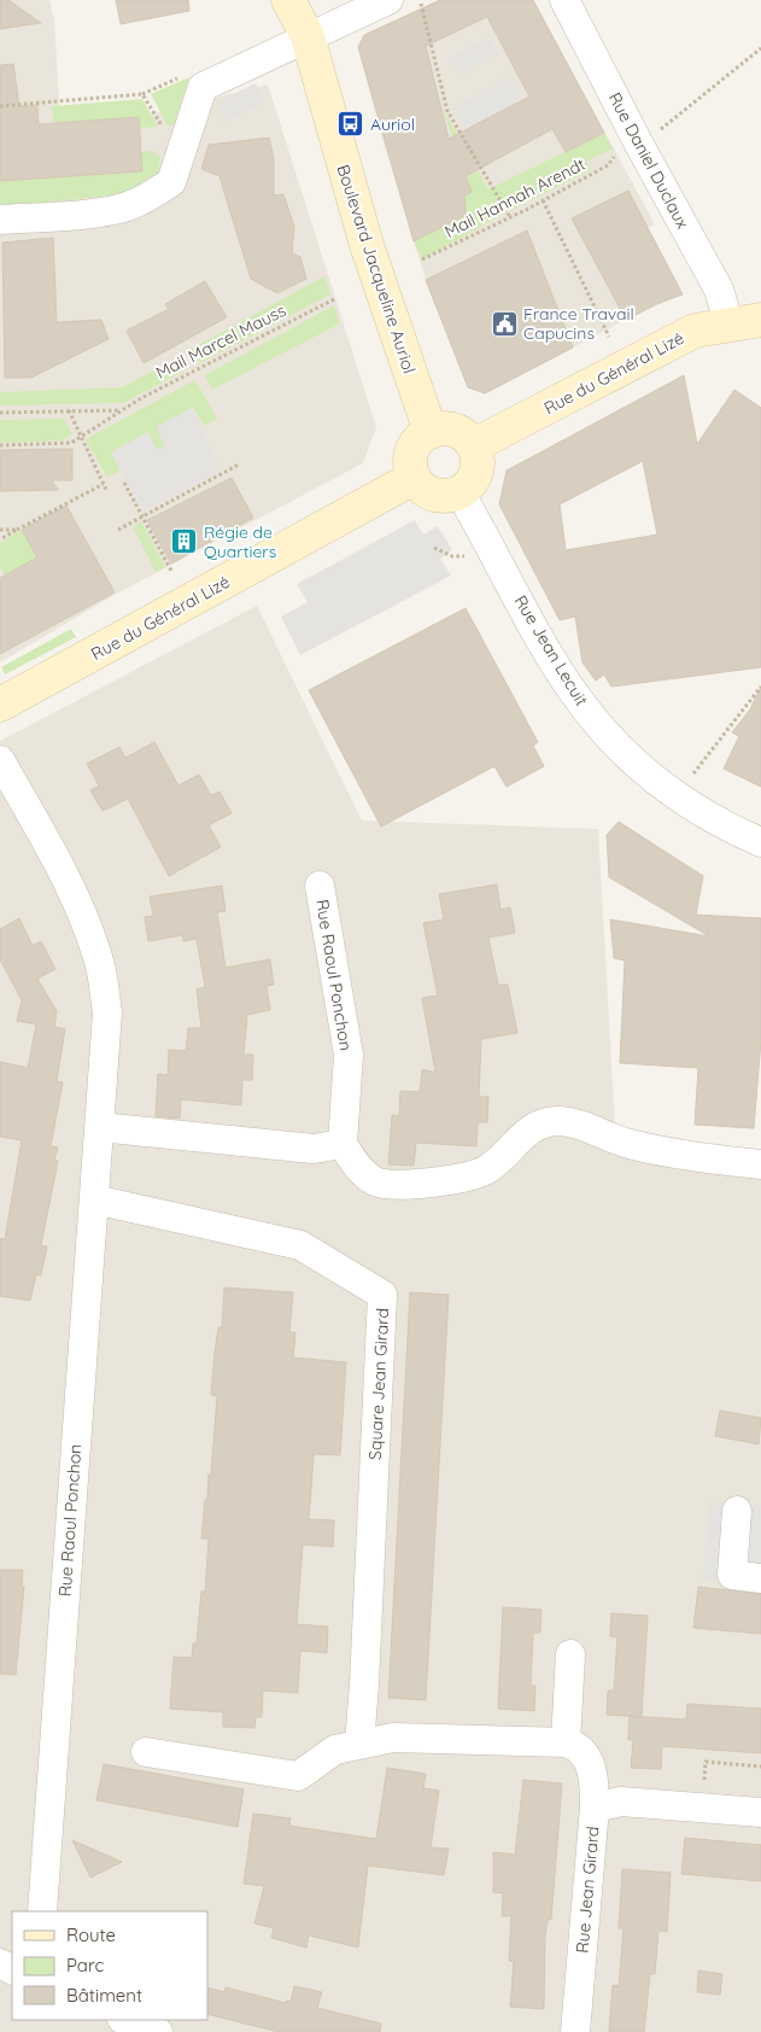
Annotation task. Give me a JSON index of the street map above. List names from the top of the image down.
{
  "streets": {
    "main road": ["Boulevard Jacqueline Auriol", "Rue du Général Lizé"],
    "street": [
      "Rue Daniel Duclaux",
      "Rue Jean Lecuit",
      "Rue Raoul Ponchon",
      "Square Jean Girard",
      "Rue Jean Girard"
    ],
    "path": ["Mail Hannah Arendt", "Mail Marcel Mauss"]
  },
  "crossings": [
    ["Rue Daniel Duclaux", "Rue du Général Lizé"],
    ["Boulevard Jacqueline Auriol", "Rue du Général Lizé"],
    ["Boulevard Jacqueline Auriol", "Rue Jean Lecuit"],
    ["Rue du Général Lizé", "Rue Jean Lecuit"],
    ["Rue Raoul Ponchon", "Square Jean Girard"]
  ],
  "places": {
    "bus stop": ["Auriol"],
    "public building": ["France Travail Capucins"],
    "building": ["Régie de Quartiers"]
  },
  "legend": ["Route", "Parc", "Bâtiment"]
}
